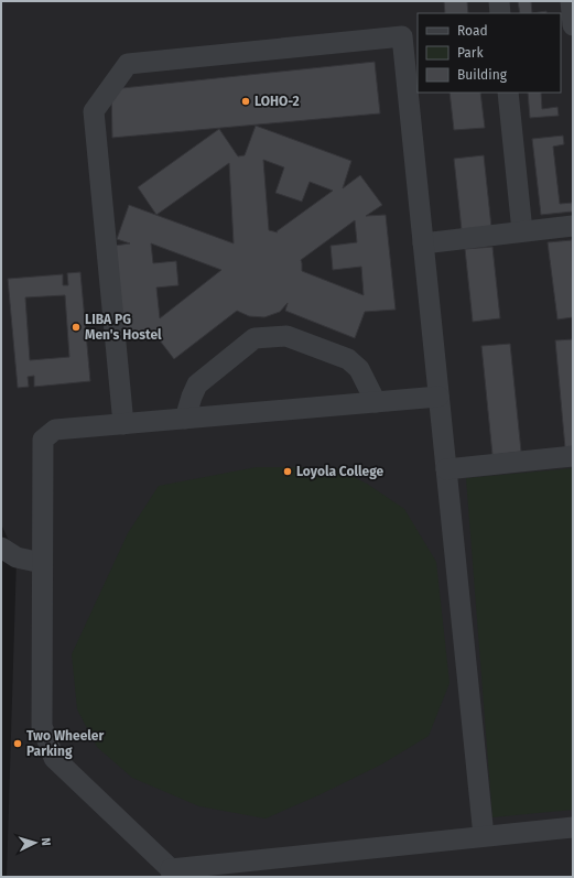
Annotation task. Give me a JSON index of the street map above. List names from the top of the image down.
{
  "places": [
    "LOHO-2",
    "LIBA PG Men's Hostel",
    "Loyola College",
    "Two Wheeler Parking"
  ],
  "legend": ["Road", "Park", "Building"],
  "north": "right"
}
